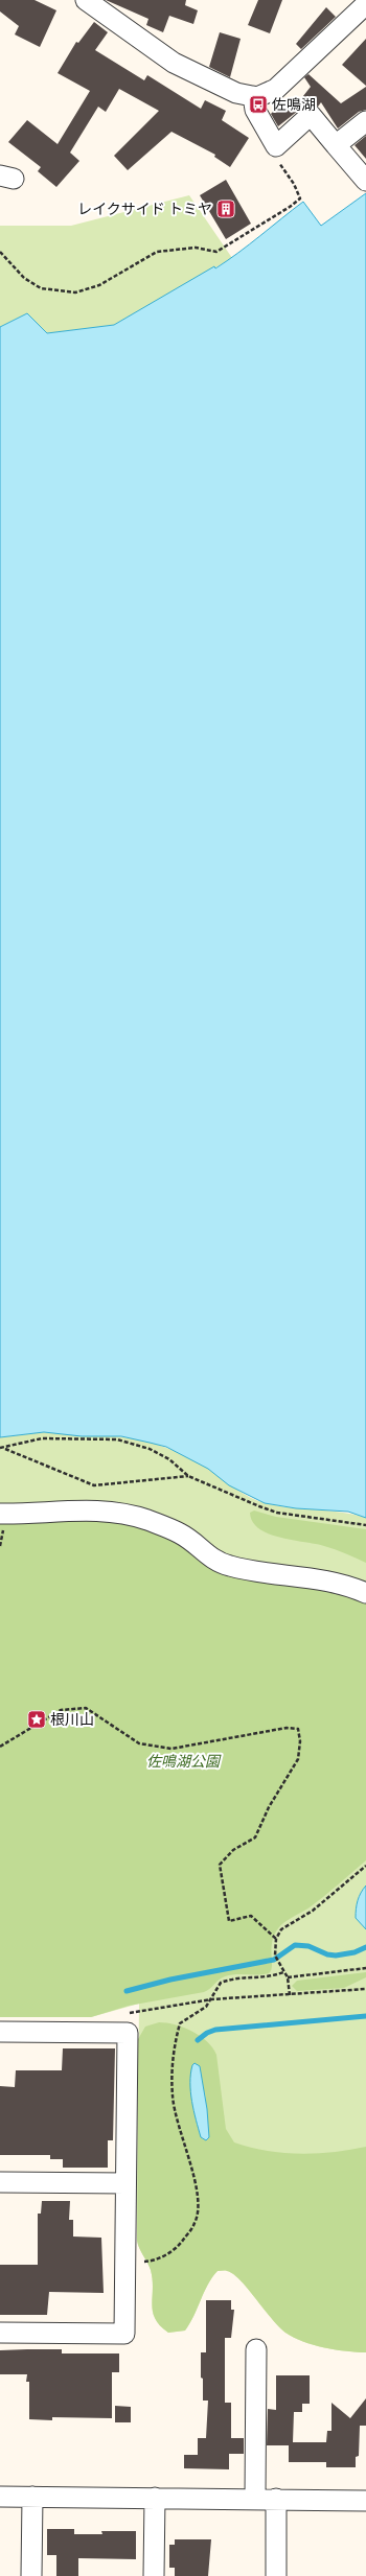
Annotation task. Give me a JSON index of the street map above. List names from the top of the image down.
{
  "parks": ["佐鳴湖公園"],
  "places": {
    "bus stop": ["佐鳴湖"],
    "building": ["レイクサイド トミヤ"],
    "place": ["根川山"]
  }
}
